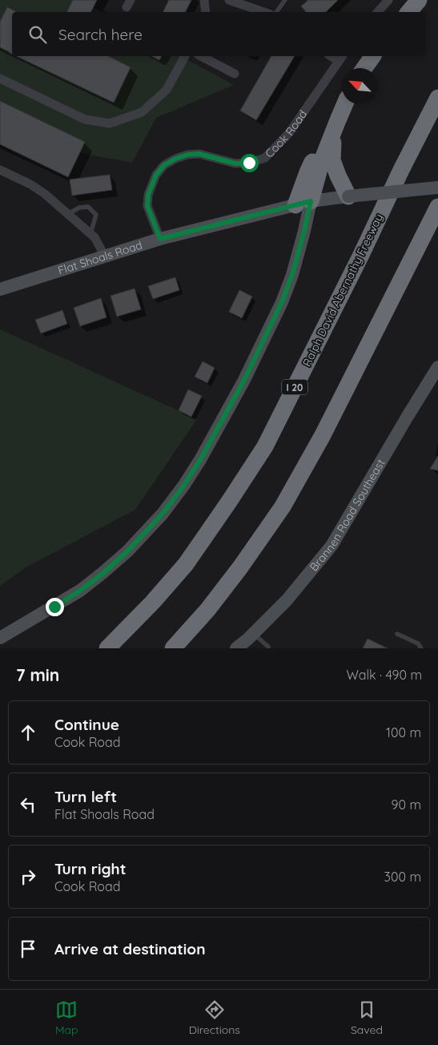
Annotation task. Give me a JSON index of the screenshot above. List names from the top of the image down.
{
  "streets": {
    "highway": ["Ralph David Abernathy Freeway", "I 20"],
    "main road": ["Flat Shoals Road", "Brannen Road Southeast"],
    "street": ["Cook Road"]
  },
  "crossings": [
    ["Cook Road", "Flat Shoals Road"]
  ],
  "north": "top left",
  "page": {
    "search": "Search here",
    "heading": ["7 min", "Walk · 490 m"],
    "list": [
      ["Continue", "Cook Road", "100 m"],
      ["Turn left", "Flat Shoals Road", "90 m"],
      ["Turn right", "Cook Road", "300 m"],
      "Arrive at destination"
    ],
    "nav": ["Map", "Directions", "Saved"]
  }
}
